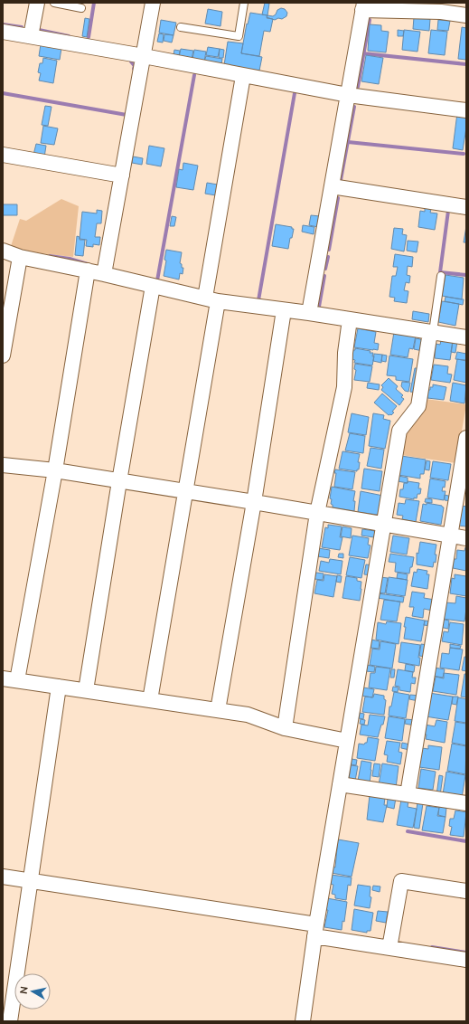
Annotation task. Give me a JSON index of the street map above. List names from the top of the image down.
{
  "north": "left"
}
